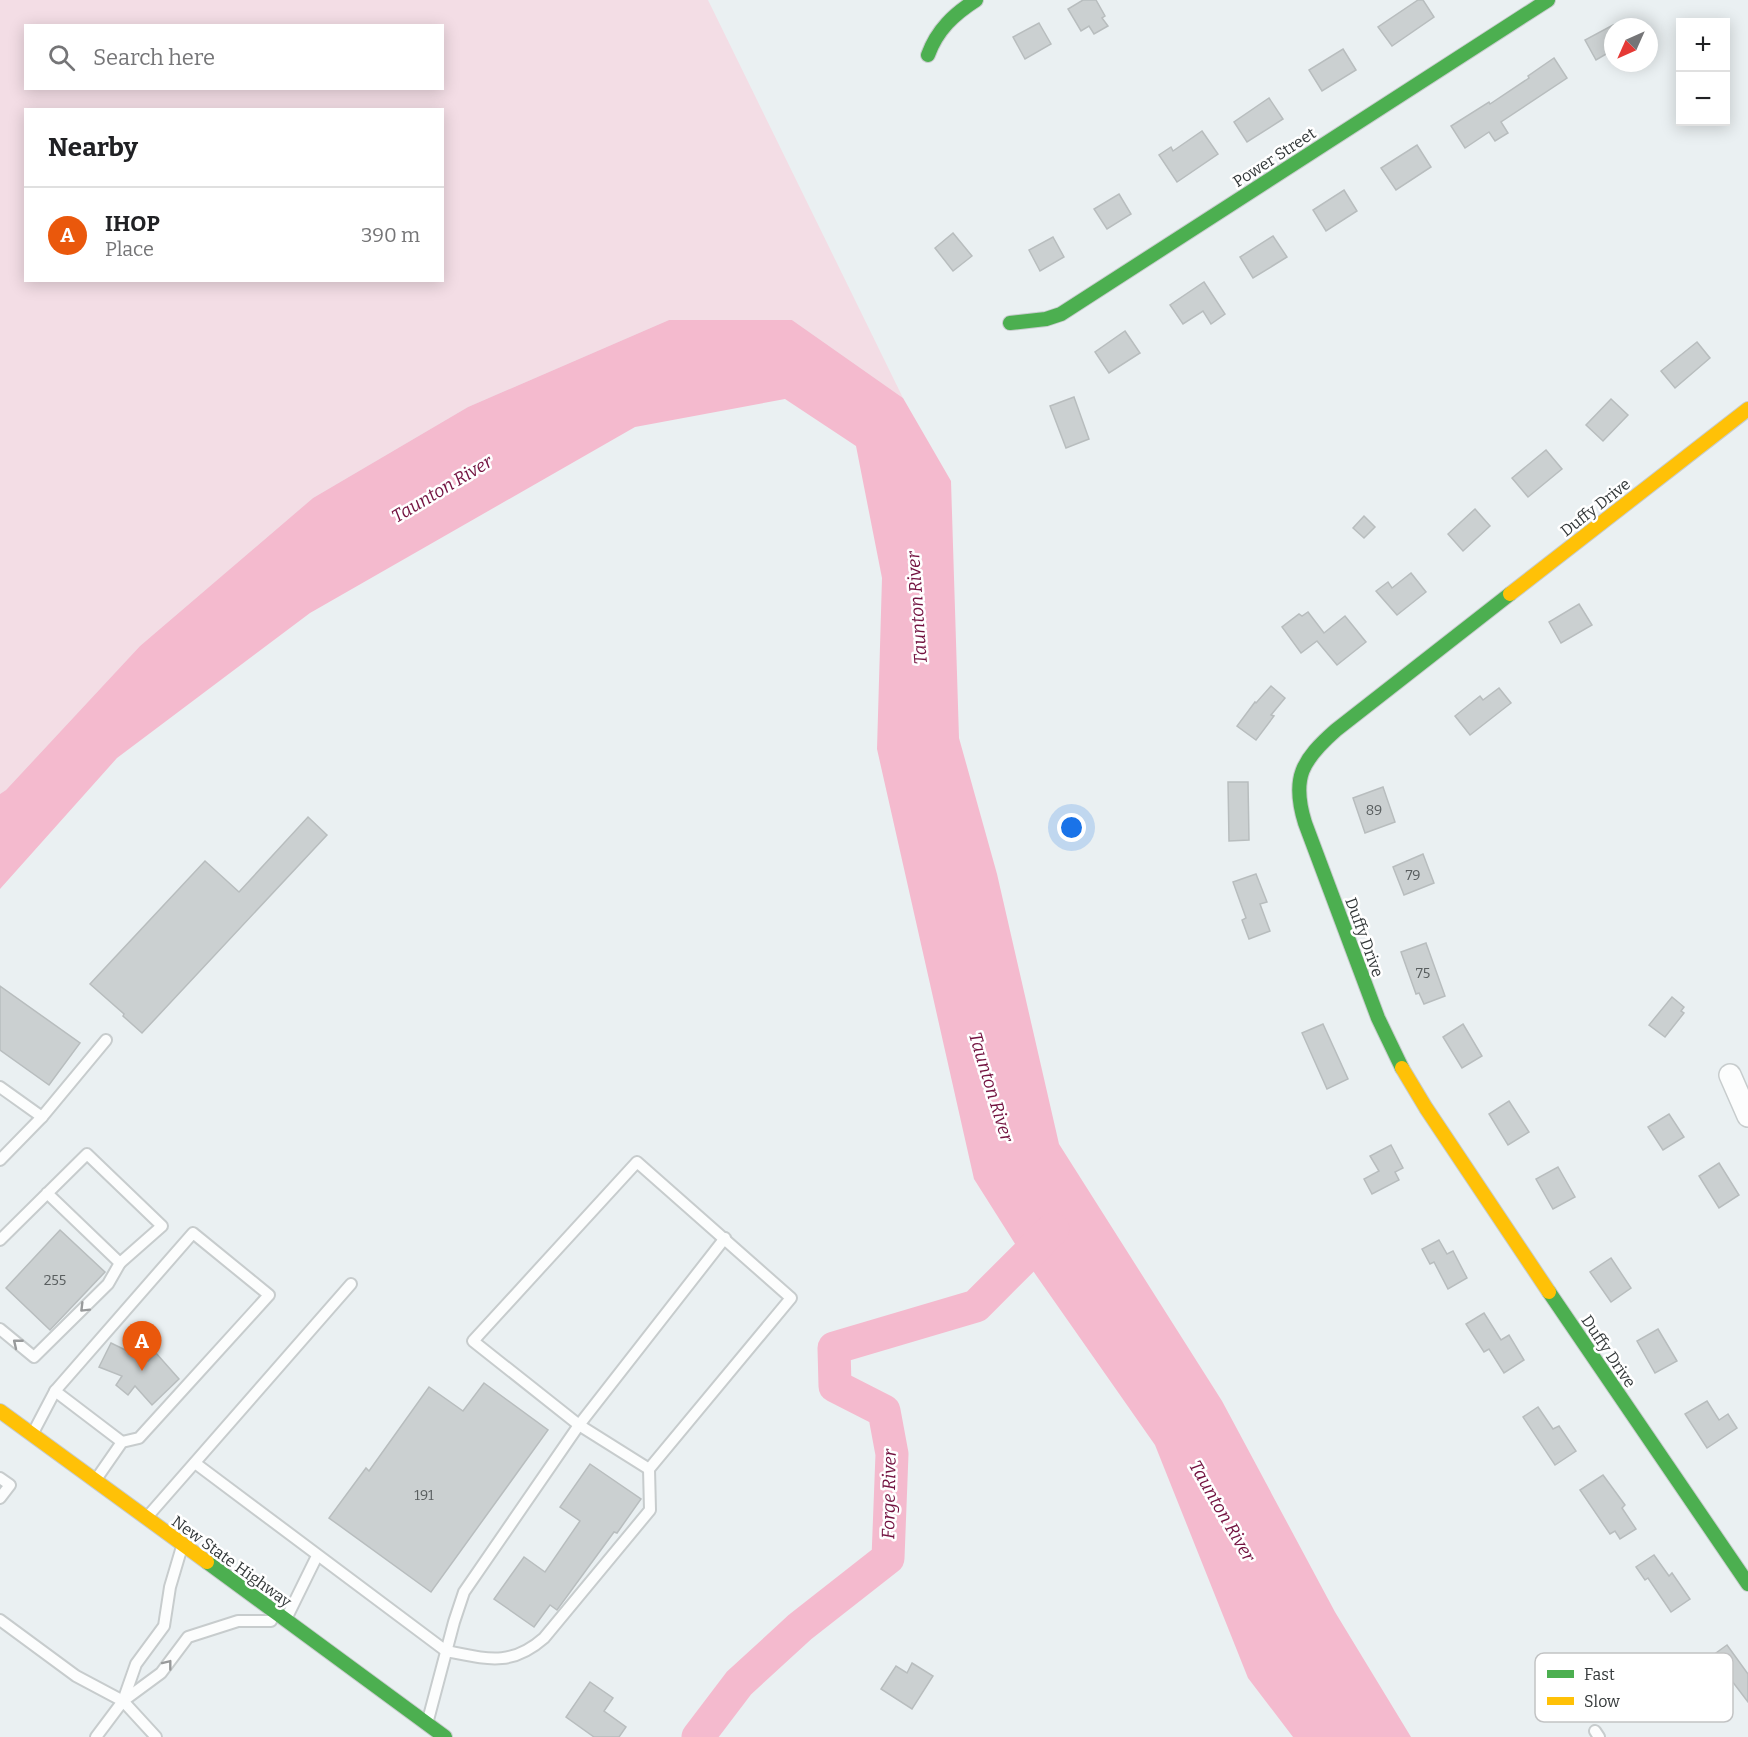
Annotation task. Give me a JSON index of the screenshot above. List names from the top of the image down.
{
  "streets": {
    "main road": ["Power Street", "Duffy Drive", "New State Highway"]
  },
  "water": ["Taunton River", "Forge River"],
  "house_numbers": [
    "89",
    "79",
    "75",
    "255",
    "191"
  ],
  "legend": ["Fast", "Slow"],
  "north": "bottom left",
  "page": {
    "map_buttons": ["+", "−"],
    "search": "Search here",
    "heading": "Nearby",
    "list": [
      {
        "mark": "A",
        "name": "IHOP",
        "note": "Place",
        "value": "390 m"
      }
    ],
    "pins": "A"
  }
}
